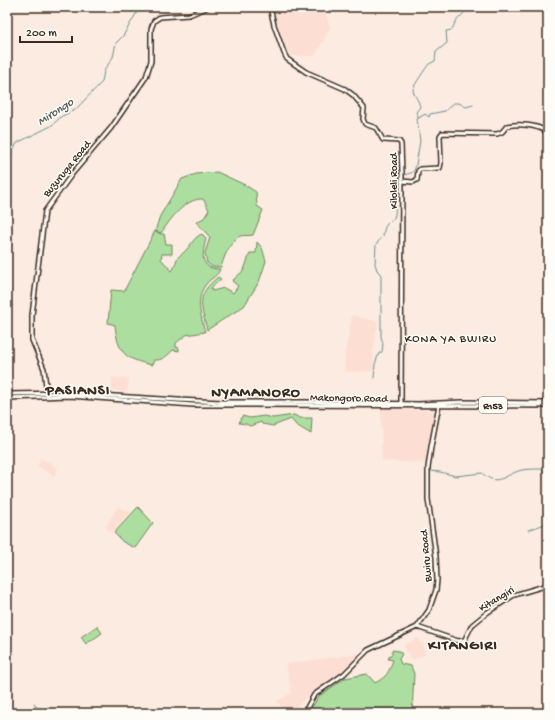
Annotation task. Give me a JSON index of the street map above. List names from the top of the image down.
{
  "streets": {
    "main road": [
      "Buzuruga Road",
      "Kiloleli Road",
      "Makongoro Road",
      "R153",
      "Bwiru Road",
      "Kitangiri"
    ]
  },
  "crossings": [
    ["Buzuruga Road", "Makongoro Road"],
    ["Kiloleli Road", "Makongoro Road"],
    ["Makongoro Road", "Bwiru Road"],
    ["Bwiru Road", "Kitangiri"]
  ],
  "districts": [
    "KONA YA BWIRU",
    "PASIANSI",
    "NYAMANORO",
    "KITANGIRI"
  ],
  "water": ["Mirongo"],
  "scale_bar": "200 m"
}
